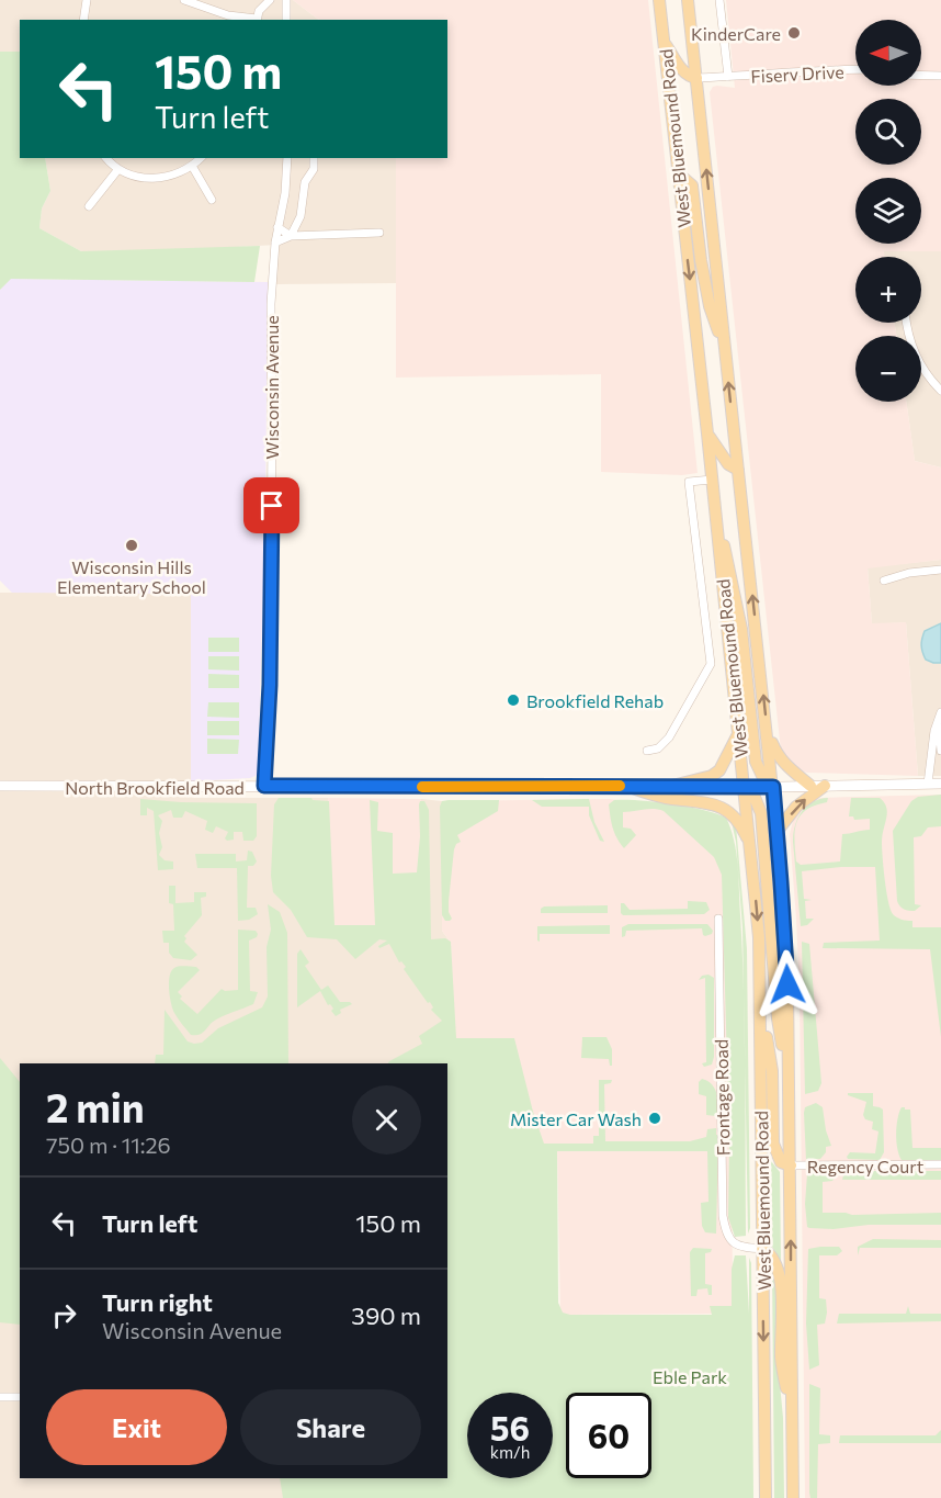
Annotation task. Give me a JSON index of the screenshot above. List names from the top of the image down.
{
  "streets": {
    "main road": ["West Bluemound Road"],
    "street": [
      "Fiserv Drive",
      "Wisconsin Avenue",
      "North Brookfield Road",
      "Frontage Road",
      "Regency Court"
    ]
  },
  "crossings": [
    ["Fiserv Drive", "West Bluemound Road"],
    ["West Bluemound Road", "North Brookfield Road"],
    ["West Bluemound Road", "Frontage Road"],
    ["West Bluemound Road", "Regency Court"],
    ["Wisconsin Avenue", "North Brookfield Road"]
  ],
  "parks": ["Eble Park"],
  "places": [
    "KinderCare",
    "Wisconsin Hills Elementary School",
    "Brookfield Rehab",
    "Mister Car Wash"
  ],
  "north": "left",
  "page": {
    "map_buttons": ["+", "−"],
    "turn": ["150 m", "Turn left"],
    "heading": ["2 min", "750 m · 11:26"],
    "list": [
      {
        "name": "Turn left",
        "value": "150 m"
      },
      {
        "name": "Turn right",
        "note": "Wisconsin Avenue",
        "value": "390 m"
      }
    ],
    "buttons": ["Exit", "Share"],
    "speed": "56 km/h",
    "limit": "60"
  }
}
